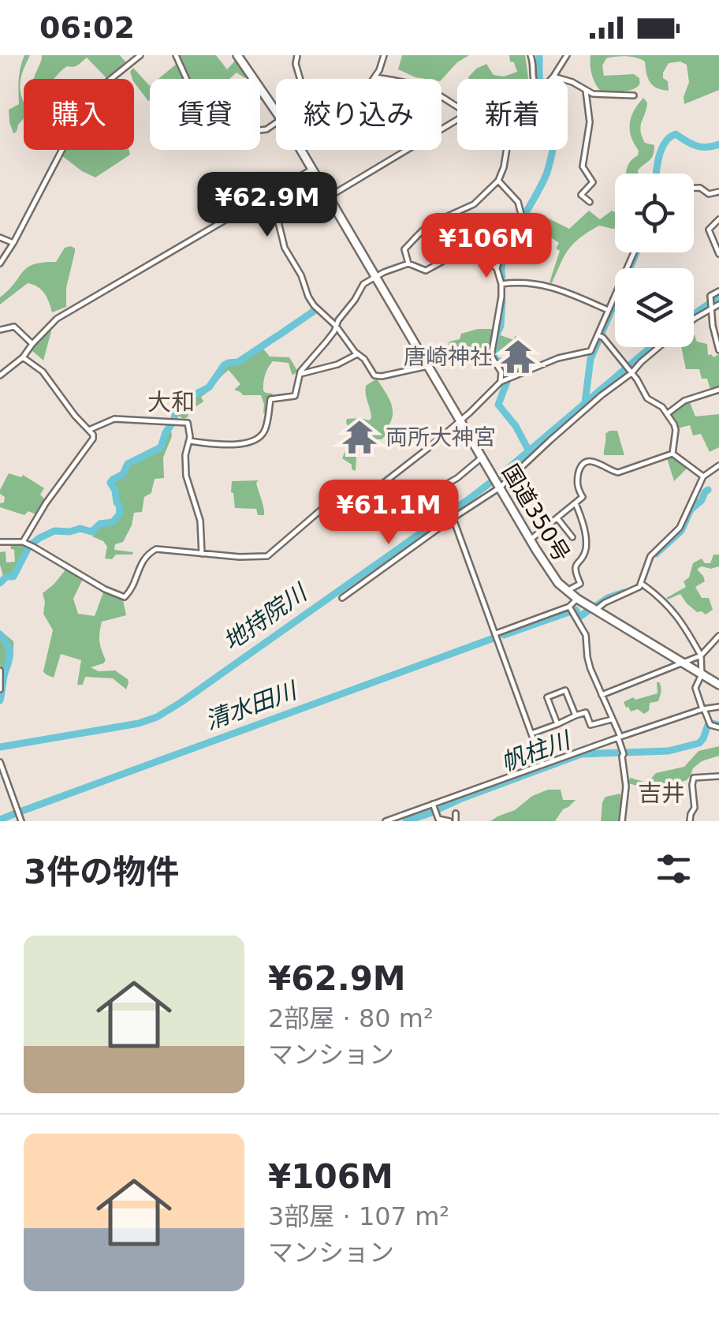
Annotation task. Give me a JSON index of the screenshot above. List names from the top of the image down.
{
  "streets": {
    "highway": ["国道350号"]
  },
  "districts": ["大和", "吉井"],
  "water": ["地持院川", "清水田川", "帆柱川"],
  "places": {
    "temple": ["唐崎神社", "両所大神宮"]
  },
  "page": {
    "status": "06:02",
    "chip": [
      "購入",
      "賃貸",
      "絞り込み",
      "新着"
    ],
    "price": ["¥62.9M", "¥106M", "¥61.1M"],
    "heading": "3件の物件",
    "list": [
      {
        "name": "¥62.9M",
        "note": "2部屋 · 80 m² · マンション"
      },
      {
        "name": "¥106M",
        "note": "3部屋 · 107 m² · マンション"
      }
    ]
  }
}
